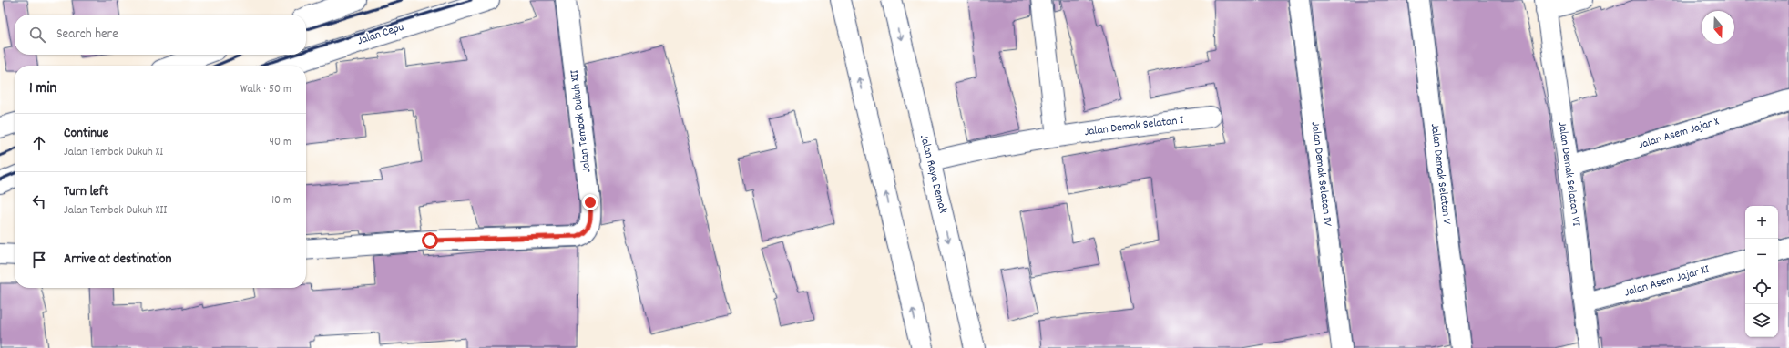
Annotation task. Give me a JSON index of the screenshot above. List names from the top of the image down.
{
  "streets": {
    "main road": [
      "Jalan Cepu",
      "Jalan Tembok Dukuh XII",
      "Jalan Demak Selatan I",
      "Jalan Asem Jajar X",
      "Jalan Raya Demak",
      "Jalan Demak Selatan IV",
      "Jalan Demak Selatan V",
      "Jalan Demak Selatan VI",
      "Jalan Asem Jajar XI"
    ]
  },
  "crossings": [
    ["Jalan Demak Selatan I", "Jalan Raya Demak"],
    ["Jalan Asem Jajar X", "Jalan Demak Selatan VI"],
    ["Jalan Demak Selatan VI", "Jalan Asem Jajar XI"]
  ],
  "north": "bottom",
  "page": {
    "search": "Search here",
    "heading": ["1 min", "Walk · 50 m"],
    "list": [
      ["Continue", "Jalan Tembok Dukuh XI", "40 m"],
      ["Turn left", "Jalan Tembok Dukuh XII", "10 m"],
      "Arrive at destination"
    ],
    "map_buttons": ["+", "−"]
  }
}
